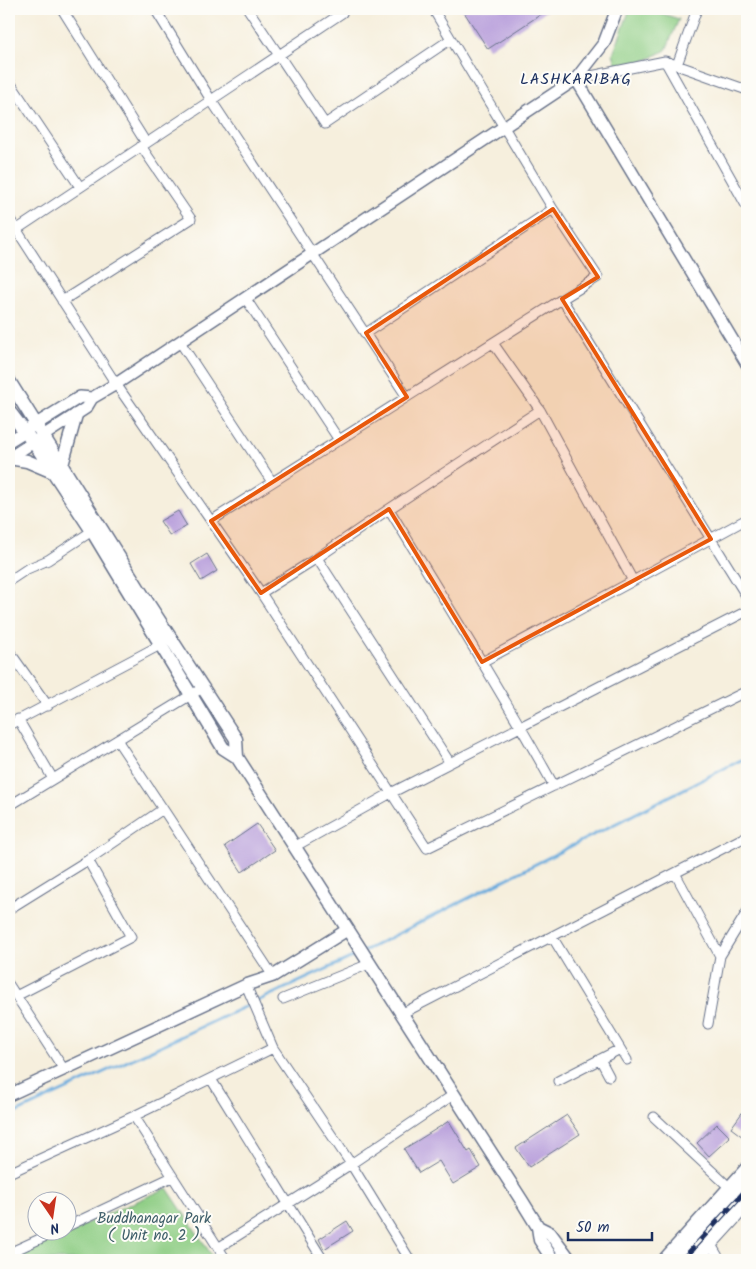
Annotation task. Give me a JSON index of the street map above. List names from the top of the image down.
{
  "districts": ["LASHKARIBAG"],
  "parks": ["Buddhanagar Park ( Unit no. 2 )"],
  "scale_bar": "50 m",
  "north": "bottom"
}
